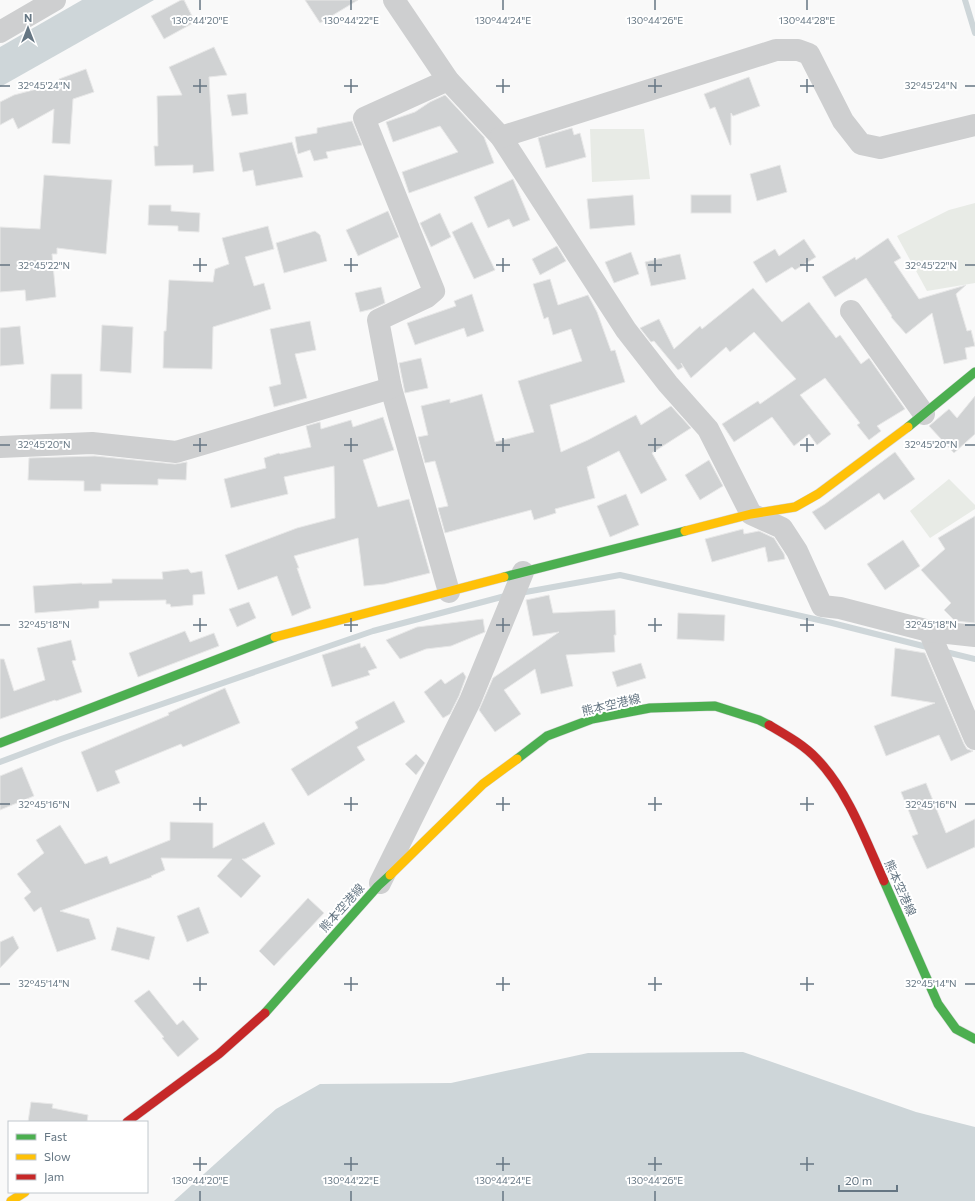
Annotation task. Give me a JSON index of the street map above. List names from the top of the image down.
{
  "streets": {
    "main road": ["熊本空港線"]
  },
  "legend": ["Fast", "Slow", "Jam"],
  "scale_bar": "20 m",
  "north": "top",
  "coordinates": [
    "130°44'20\"E",
    "130°44'22\"E",
    "130°44'24\"E",
    "130°44'26\"E",
    "130°44'28\"E",
    "32°45'24\"N",
    "32°45'22\"N",
    "32°45'20\"N",
    "32°45'18\"N",
    "32°45'16\"N",
    "32°45'14\"N"
  ]
}
